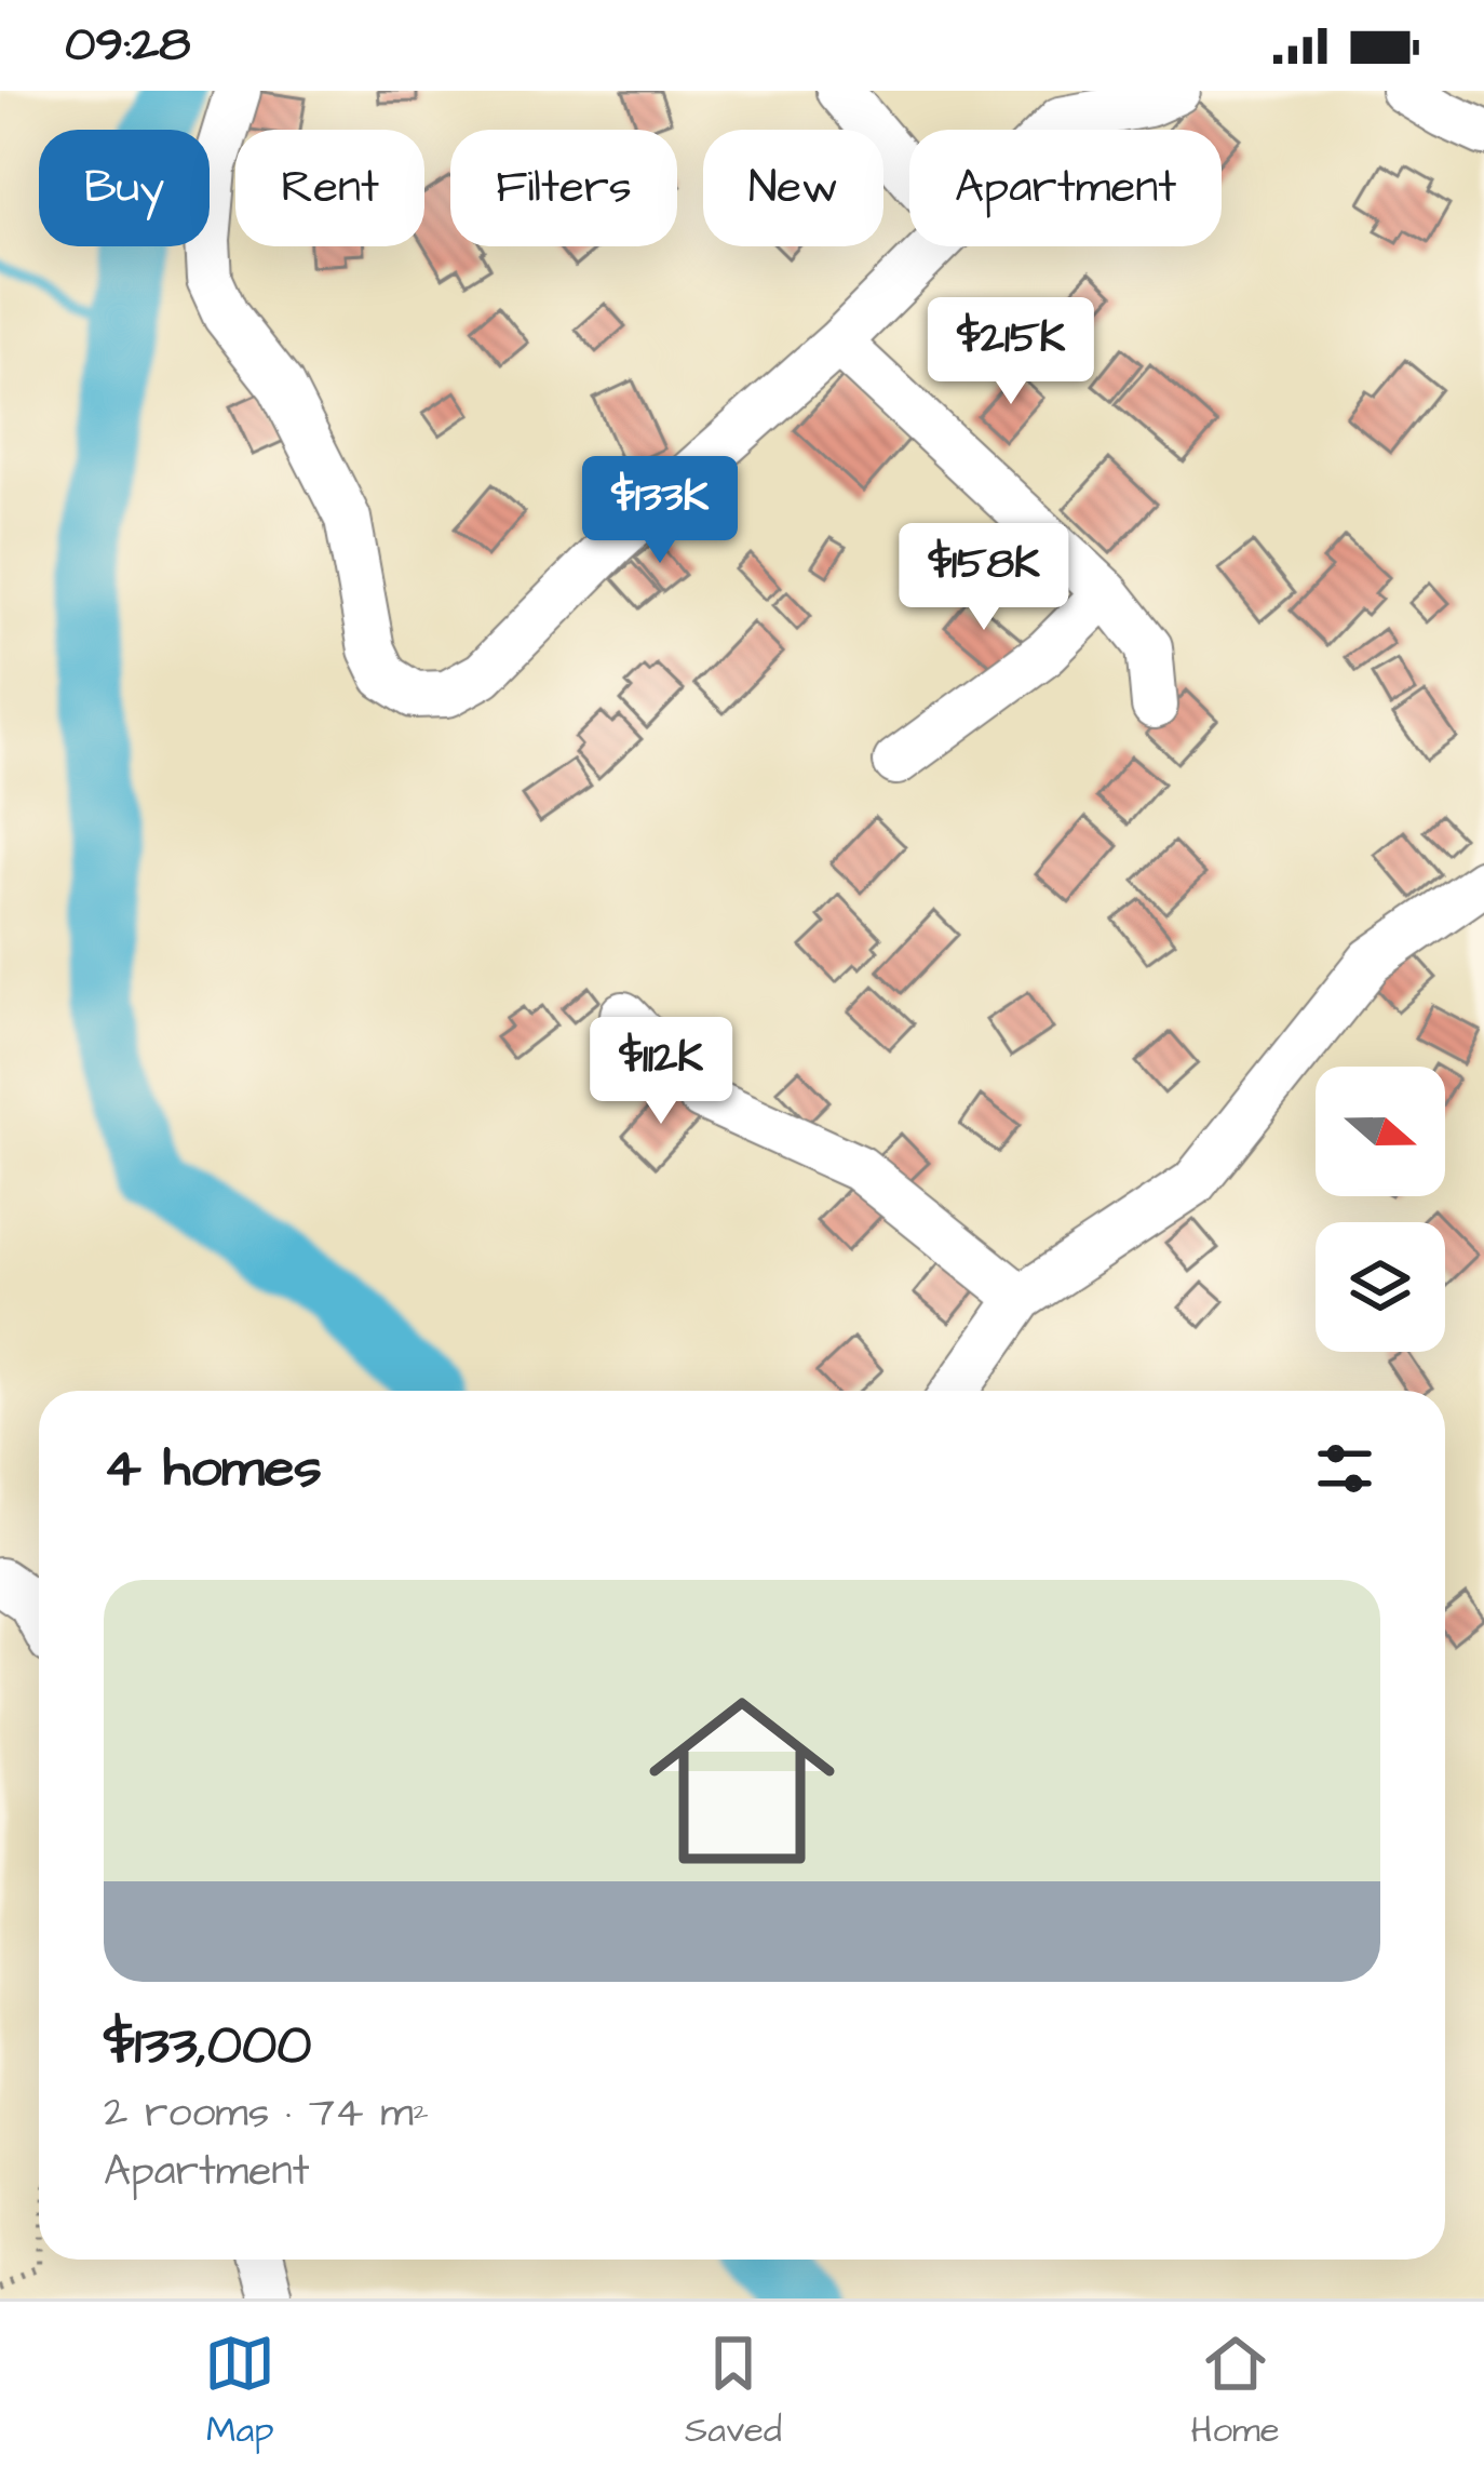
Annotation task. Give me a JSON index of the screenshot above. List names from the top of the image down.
{
  "north": "right",
  "page": {
    "status": "09:28",
    "chip": [
      "Buy",
      "Rent",
      "Filters",
      "New",
      "Apartment"
    ],
    "price": [
      "$215K",
      "$133K",
      "$158K",
      "$112K"
    ],
    "heading": "4 homes",
    "list": [
      {
        "name": "$133,000",
        "note": "2 rooms · 74 m² · Apartment"
      }
    ],
    "tabs": ["Map", "Saved", "Home"]
  }
}
